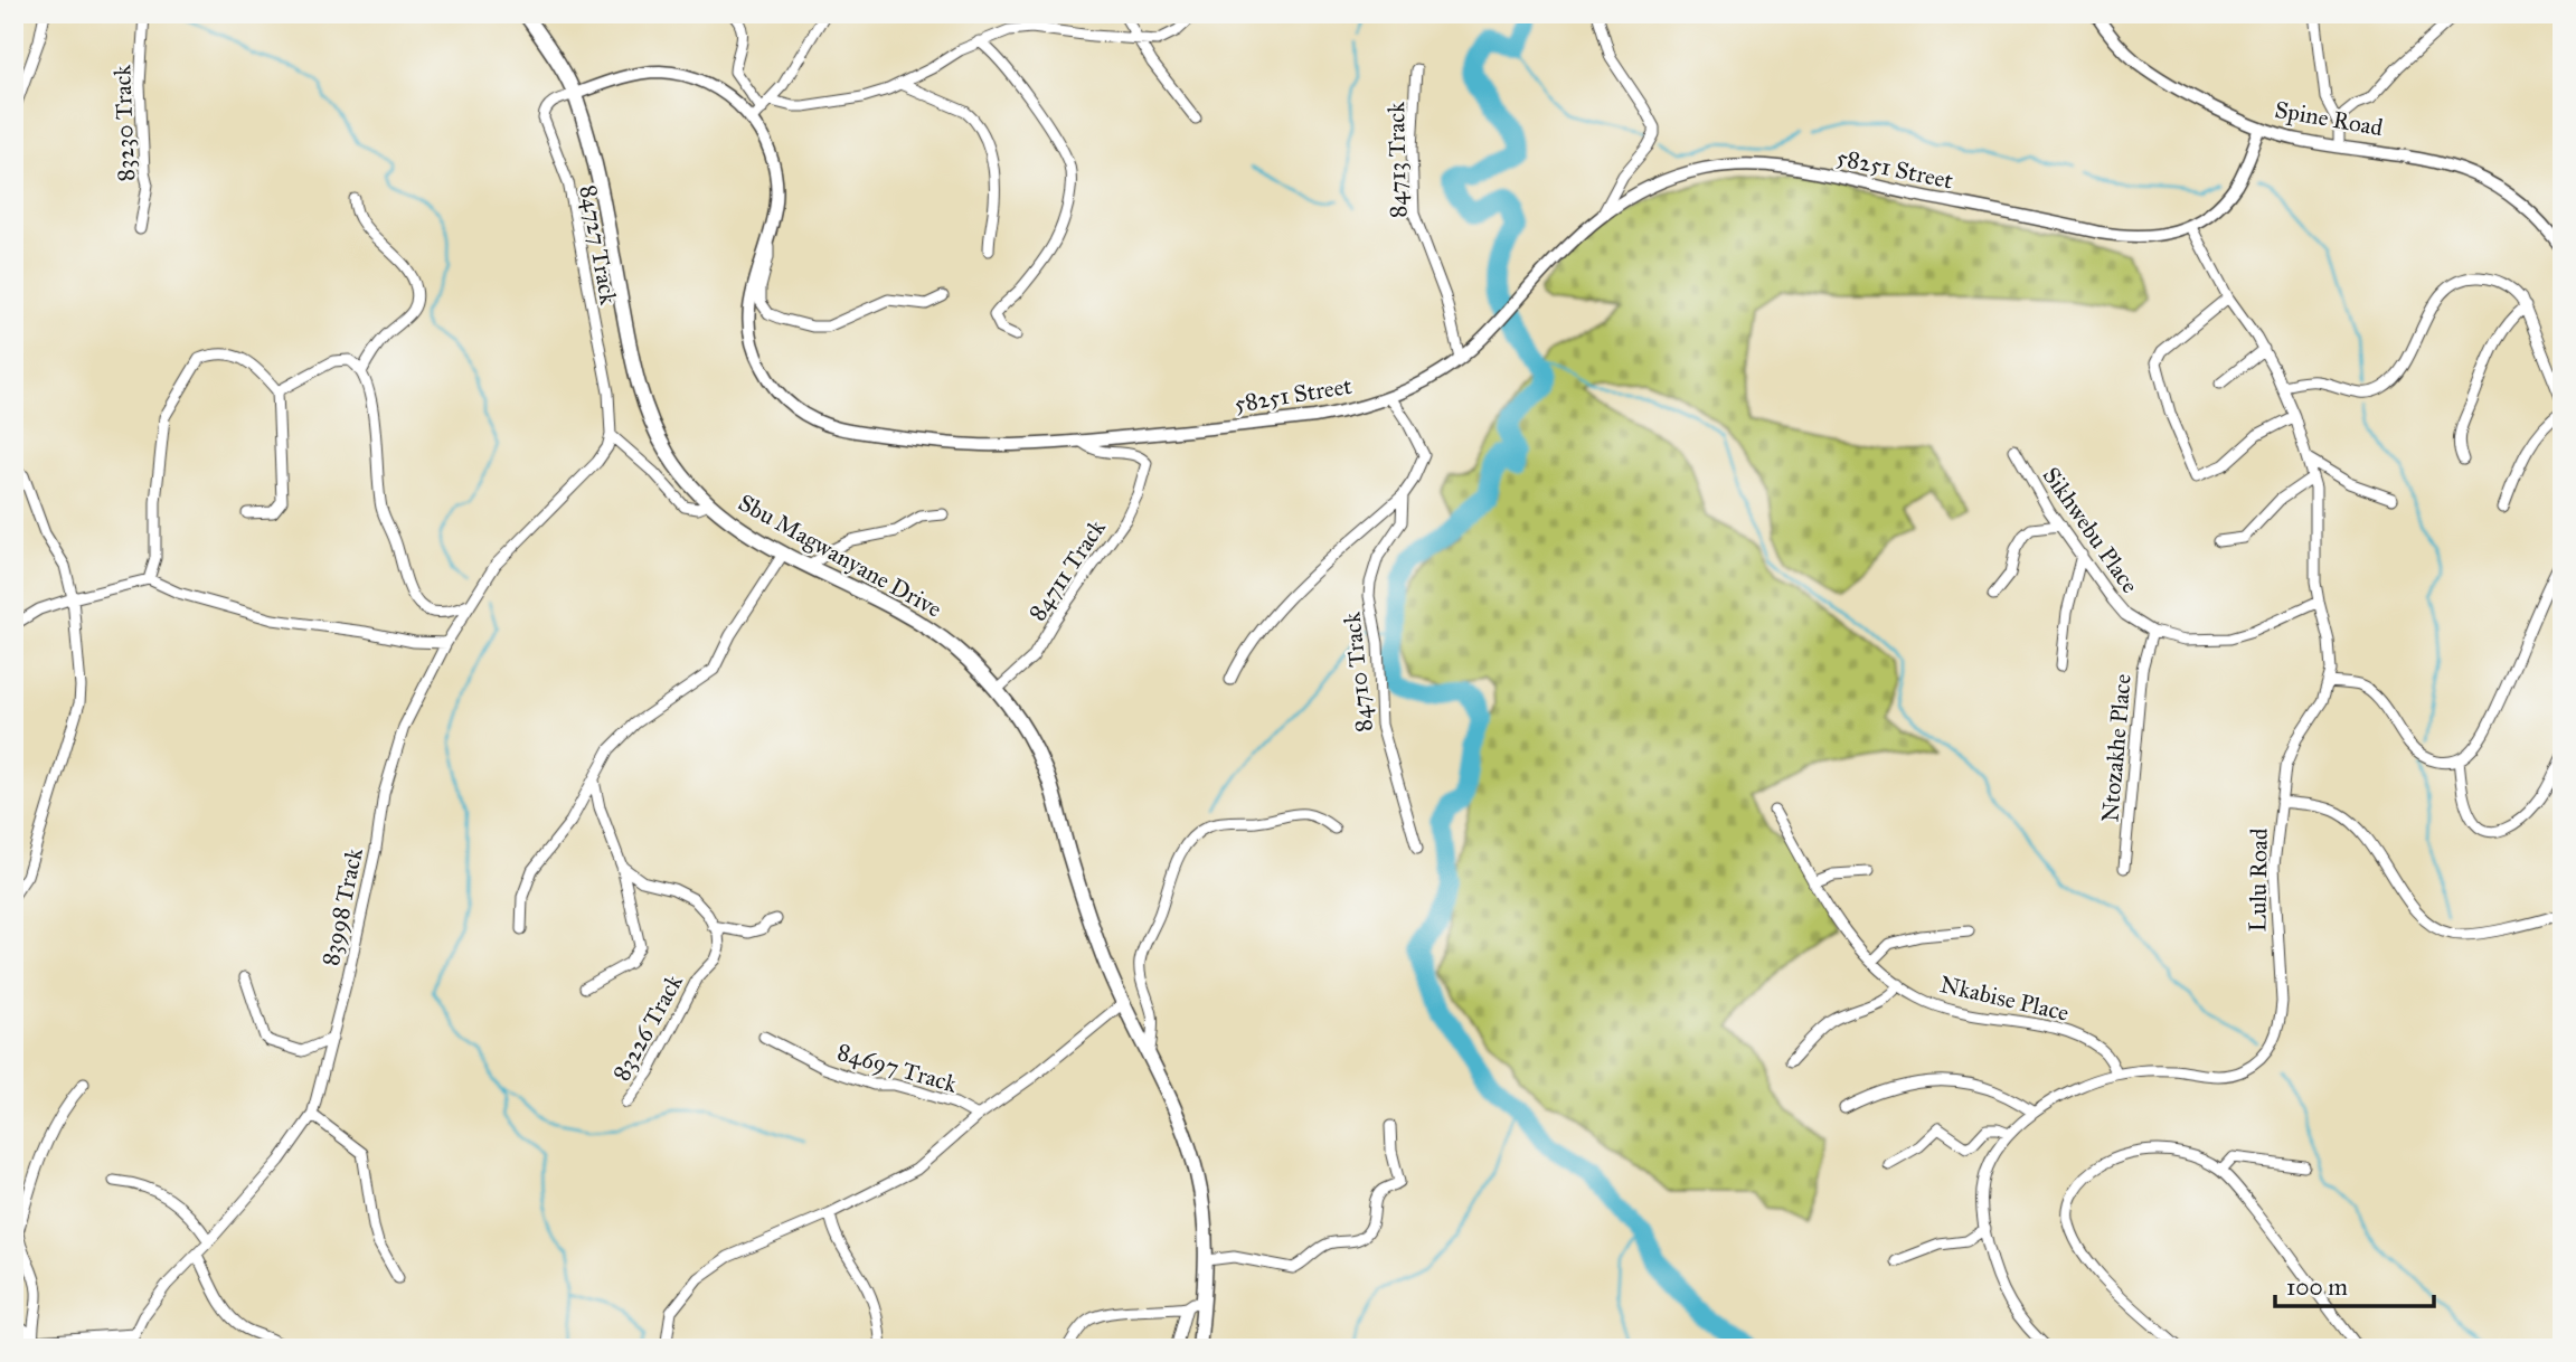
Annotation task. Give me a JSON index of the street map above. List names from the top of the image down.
{
  "streets": {
    "main road": ["Sbu Magwanyane Drive"],
    "street": [
      "Spine Road",
      "83230 Track",
      "84713 Track",
      "58251 Street",
      "84727 Track",
      "Sikhwebu Place",
      "84711 Track",
      "84710 Track",
      "Ntozakhe Place",
      "Lulu Road",
      "83998 Track",
      "Nkabise Place",
      "83226 Track",
      "84697 Track"
    ]
  },
  "crossings": [
    ["Spine Road", "58251 Street"],
    ["84713 Track", "58251 Street"],
    ["58251 Street", "84727 Track"],
    ["58251 Street", "Sbu Magwanyane Drive"],
    ["58251 Street", "84711 Track"],
    ["58251 Street", "Lulu Road"],
    ["84727 Track", "Sbu Magwanyane Drive"],
    ["84727 Track", "83998 Track"],
    ["Sikhwebu Place", "Ntozakhe Place"],
    ["Sikhwebu Place", "Lulu Road"],
    ["Sbu Magwanyane Drive", "84711 Track"],
    ["Lulu Road", "Nkabise Place"]
  ],
  "scale_bar": "100 m"
}
